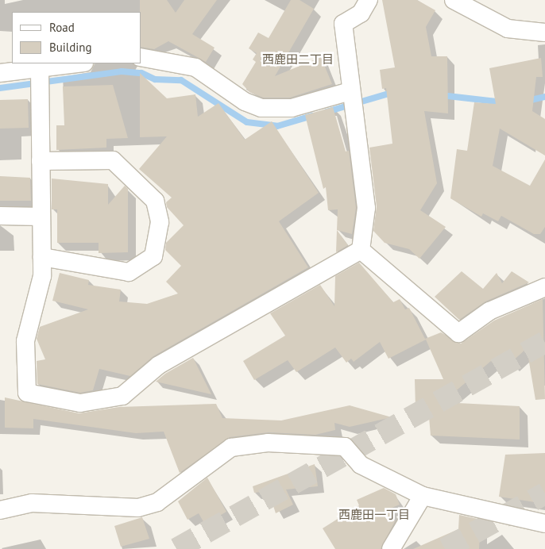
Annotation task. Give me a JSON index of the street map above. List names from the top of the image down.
{
  "districts": ["西鹿田二丁目", "西鹿田一丁目"],
  "legend": ["Road", "Building"]
}
